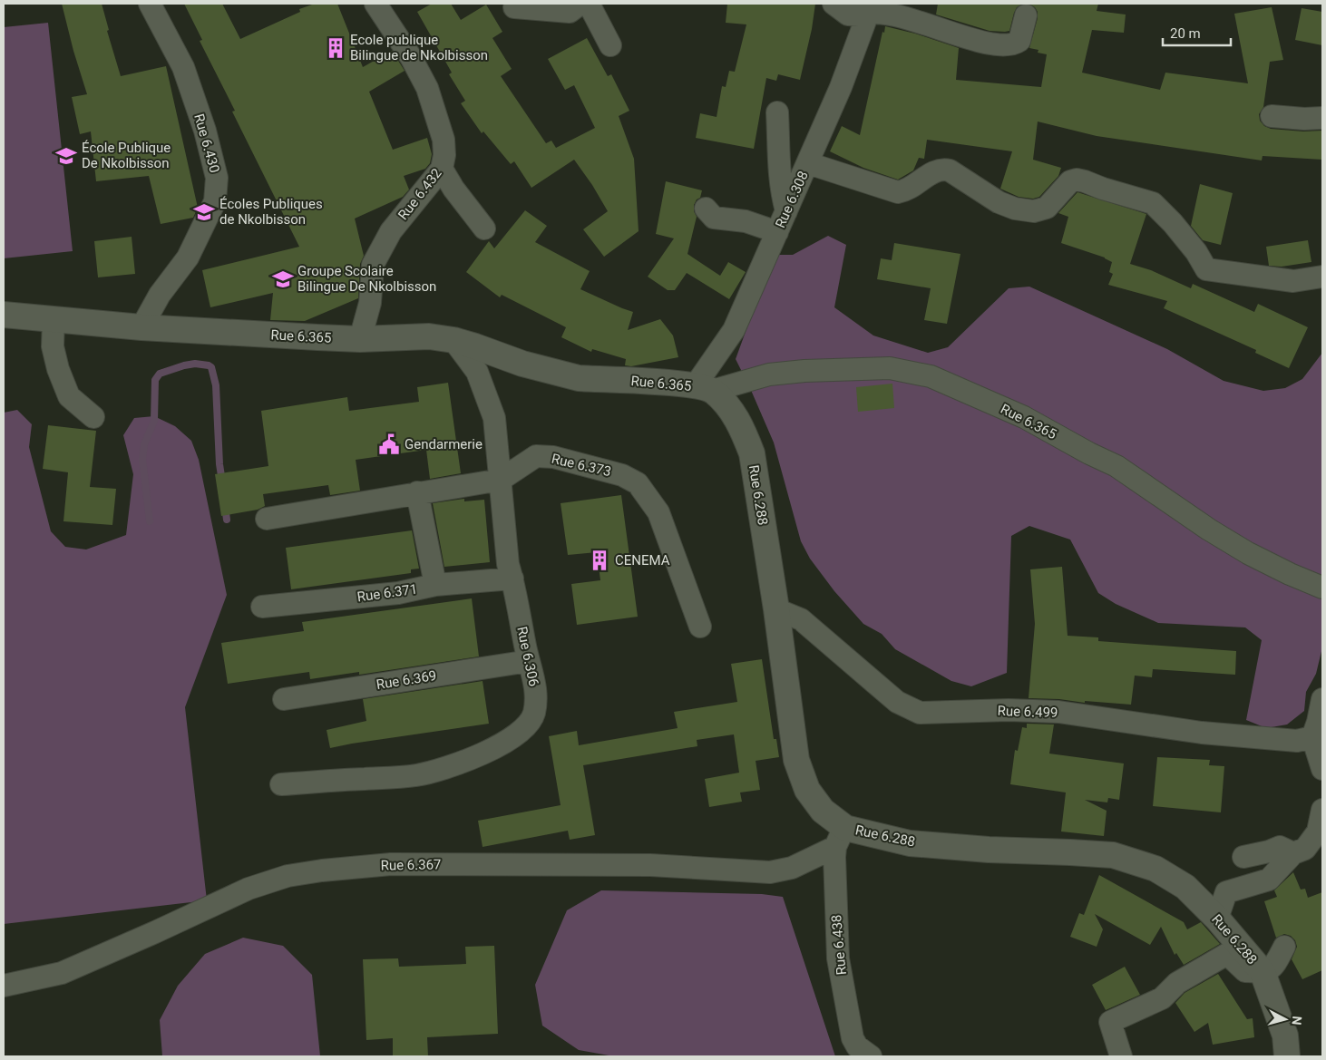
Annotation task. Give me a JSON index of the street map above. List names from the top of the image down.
{
  "streets": {
    "street": [
      "Rue 6.430",
      "Rue 6.432",
      "Rue 6.308",
      "Rue 6.365",
      "Rue 6.373",
      "Rue 6.288",
      "Rue 6.371",
      "Rue 6.306",
      "Rue 6.369",
      "Rue 6.499",
      "Rue 6.367",
      "Rue 6.438"
    ]
  },
  "crossings": [
    ["Rue 6.430", "Rue 6.365"],
    ["Rue 6.432", "Rue 6.365"],
    ["Rue 6.308", "Rue 6.365"],
    ["Rue 6.308", "Rue 6.288"],
    ["Rue 6.365", "Rue 6.288"],
    ["Rue 6.365", "Rue 6.306"],
    ["Rue 6.373", "Rue 6.306"],
    ["Rue 6.288", "Rue 6.499"],
    ["Rue 6.288", "Rue 6.367"],
    ["Rue 6.288", "Rue 6.438"],
    ["Rue 6.371", "Rue 6.306"],
    ["Rue 6.306", "Rue 6.369"],
    ["Rue 6.367", "Rue 6.438"]
  ],
  "places": {
    "building": ["Ecole publique Bilingue de Nkolbisson", "CENEMA"],
    "school or university": ["École Publique De Nkolbisson", "Écoles Publiques de Nkolbisson", "Groupe Scolaire Bilingue De Nkolbisson"],
    "public building": ["Gendarmerie"]
  },
  "scale_bar": "20 m",
  "north": "right"
}
